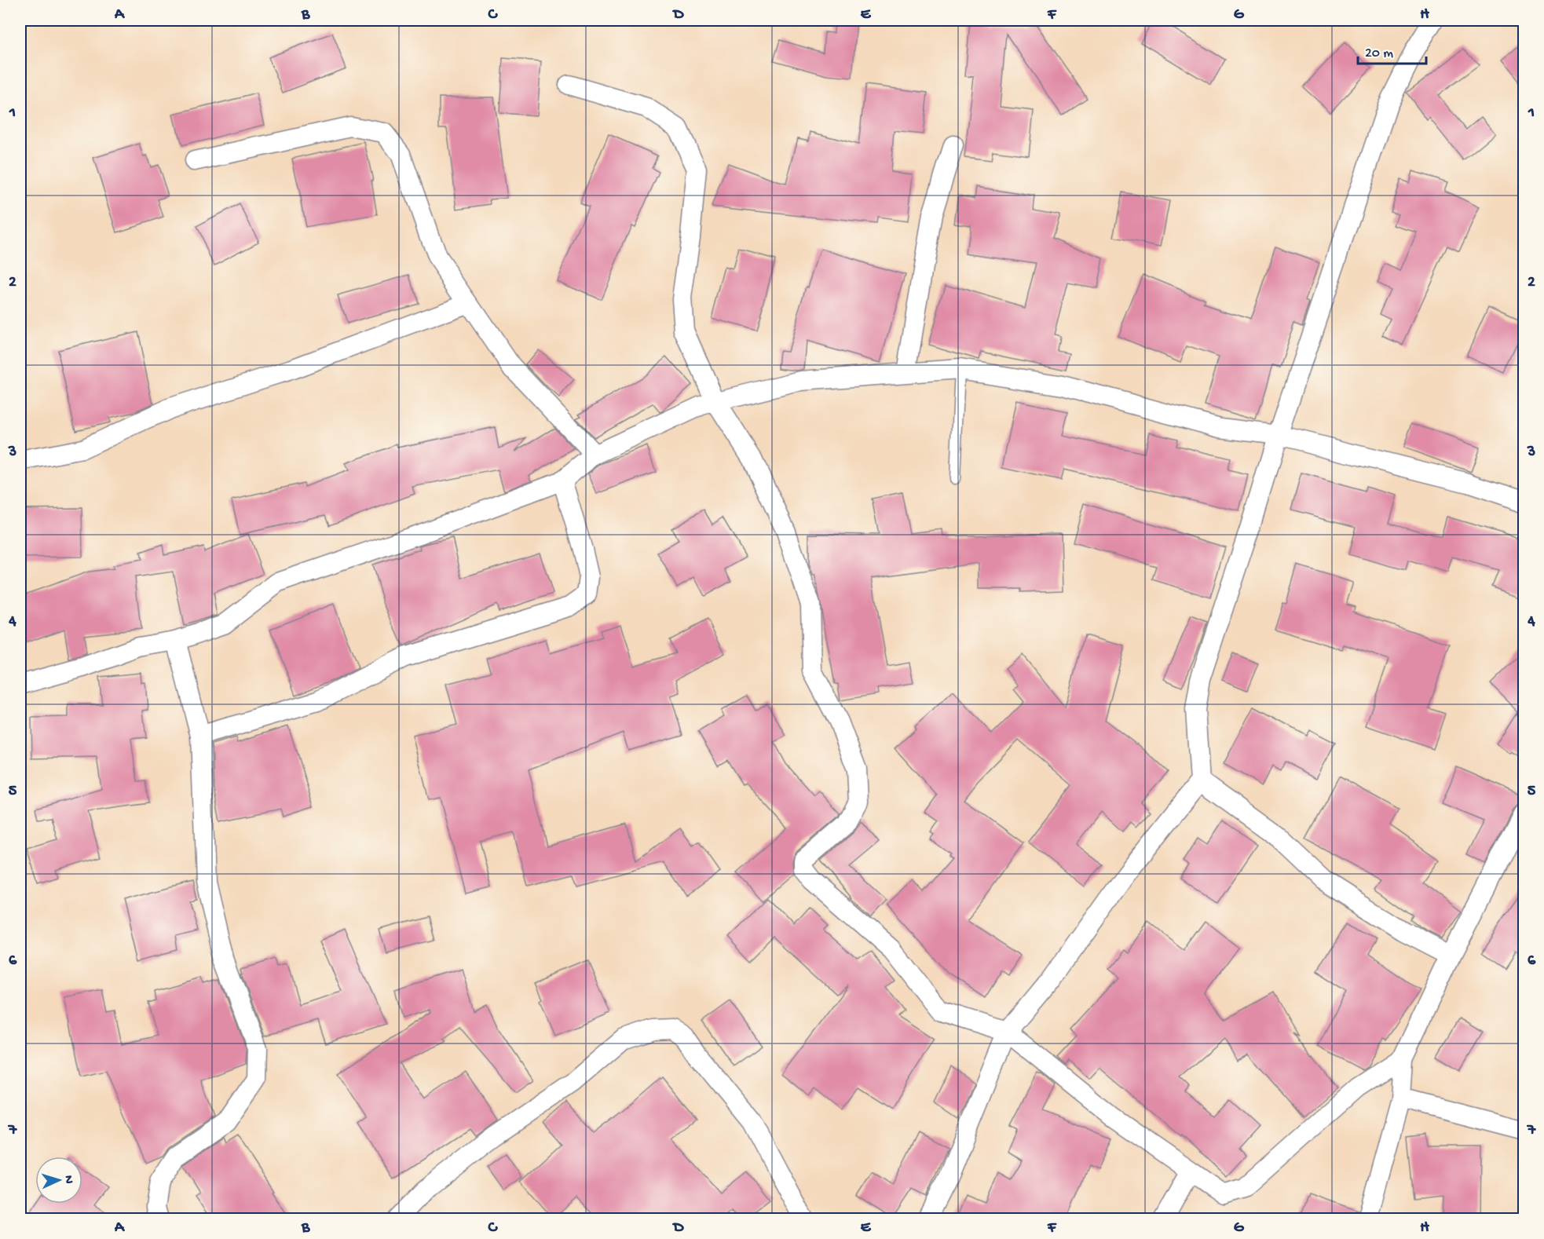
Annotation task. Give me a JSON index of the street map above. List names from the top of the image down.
{
  "scale_bar": "20 m",
  "north": "right",
  "grid": {
    "columns": [
      "A",
      "B",
      "C",
      "D",
      "E",
      "F",
      "G",
      "H"
    ],
    "rows": [
      "1",
      "2",
      "3",
      "4",
      "5",
      "6",
      "7"
    ]
  }
}
